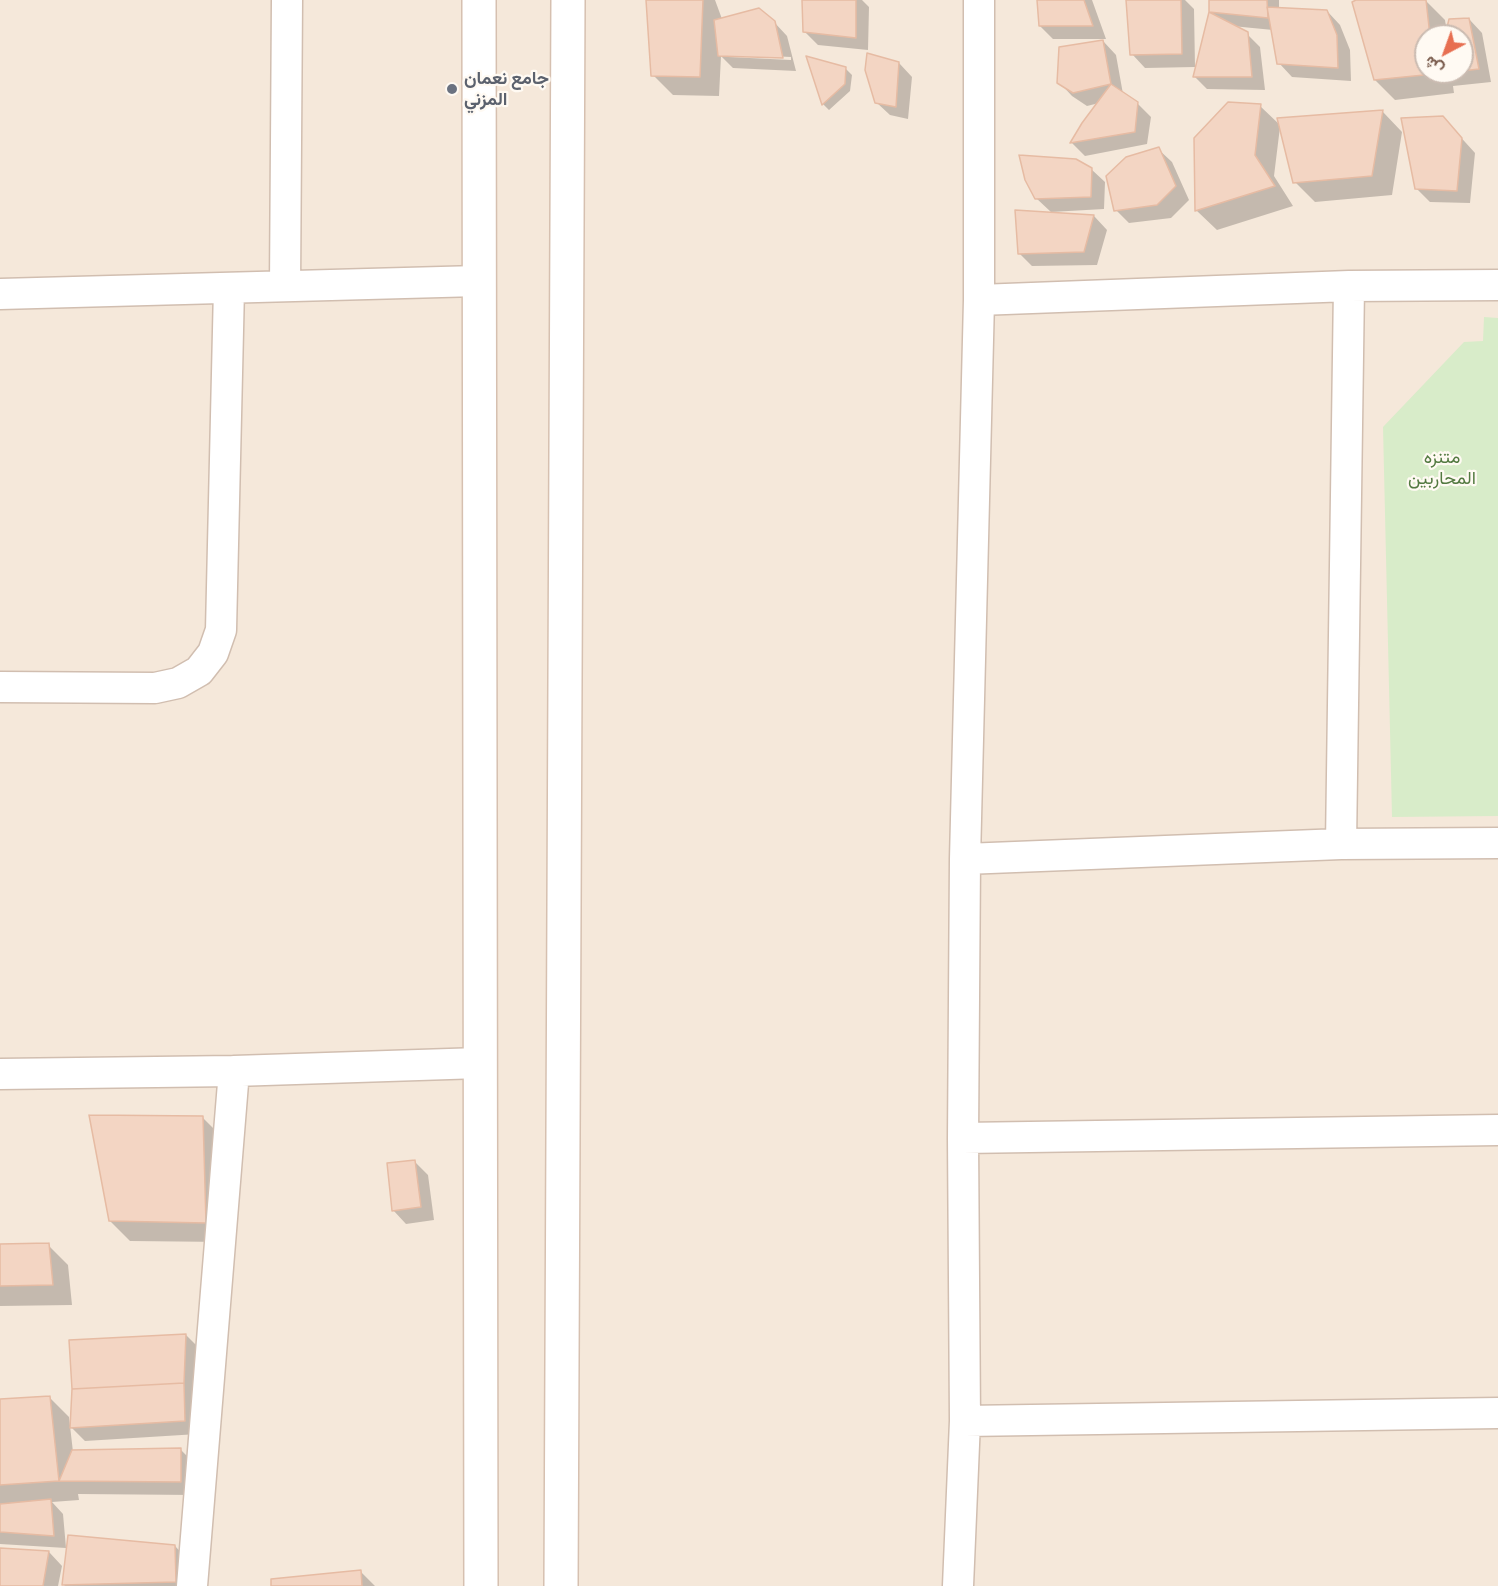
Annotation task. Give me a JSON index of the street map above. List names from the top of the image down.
{
  "parks": ["متنزه المحاربين"],
  "places": ["جامع نعمان المزني"],
  "north": "bottom left"
}
